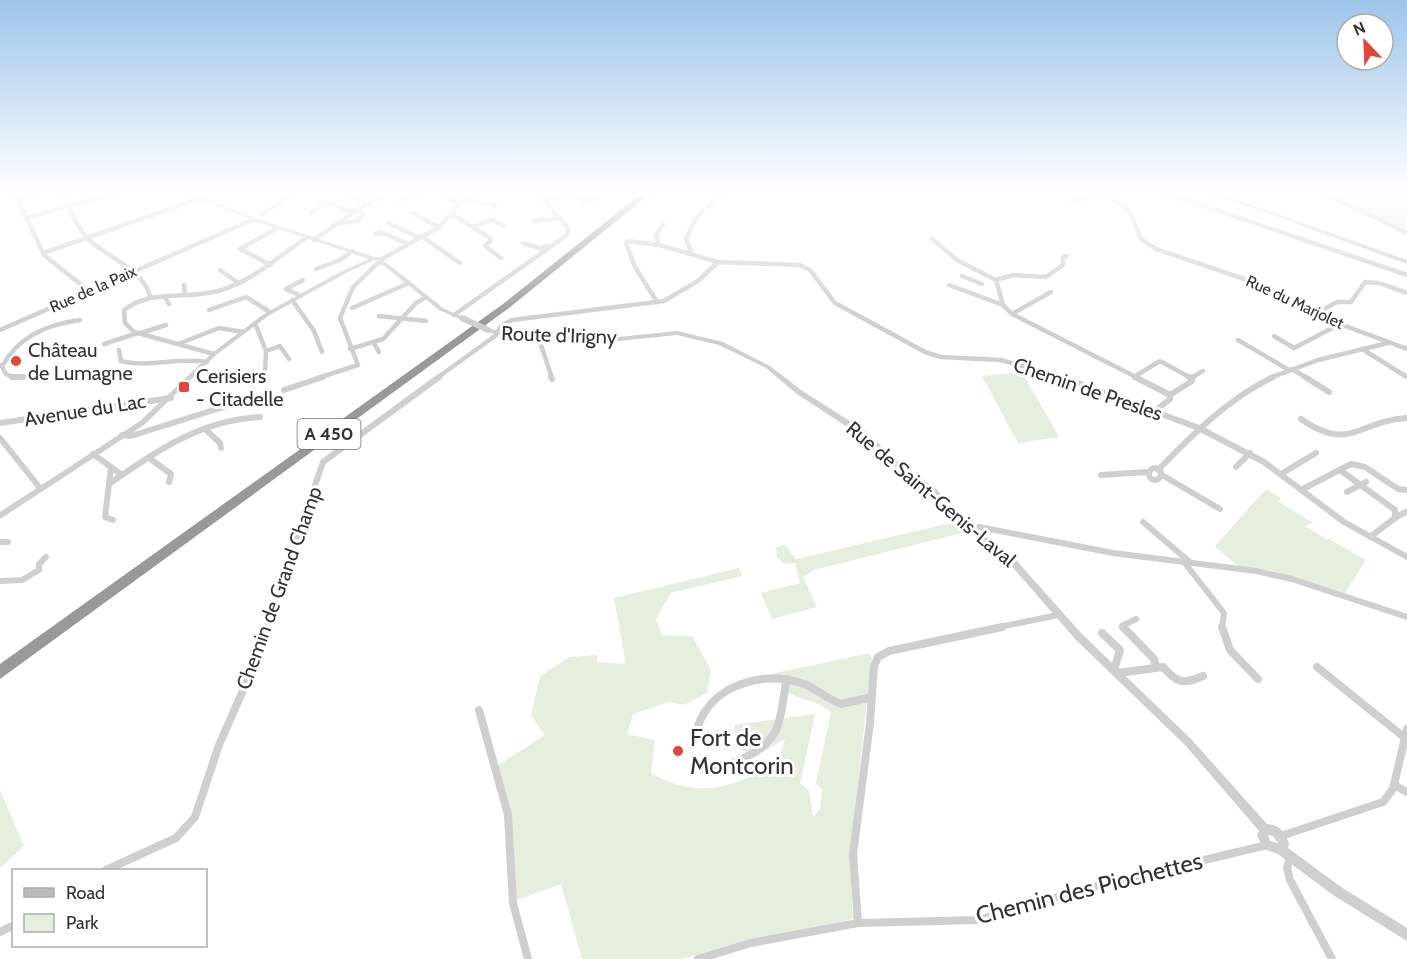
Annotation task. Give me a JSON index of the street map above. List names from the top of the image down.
{
  "streets": {
    "highway": ["A 450"],
    "street": [
      "Rue de la Paix",
      "Rue du Marjolet",
      "Route d'Irigny",
      "Chemin de Presles",
      "Avenue du Lac",
      "Rue de Saint-Genis-Laval",
      "Chemin de Grand Champ",
      "Chemin des Piochettes"
    ]
  },
  "crossings": [
    ["Route d'Irigny", "Rue de Saint-Genis-Laval"],
    ["Route d'Irigny", "Chemin de Grand Champ"],
    ["Chemin de Presles", "Chemin de Grand Champ"]
  ],
  "places": {
    "other": ["Château de Lumagne", "Fort de Montcorin"],
    "transit": ["Cerisiers - Citadelle"]
  },
  "legend": ["Road", "Park"],
  "north": "top left"
}
